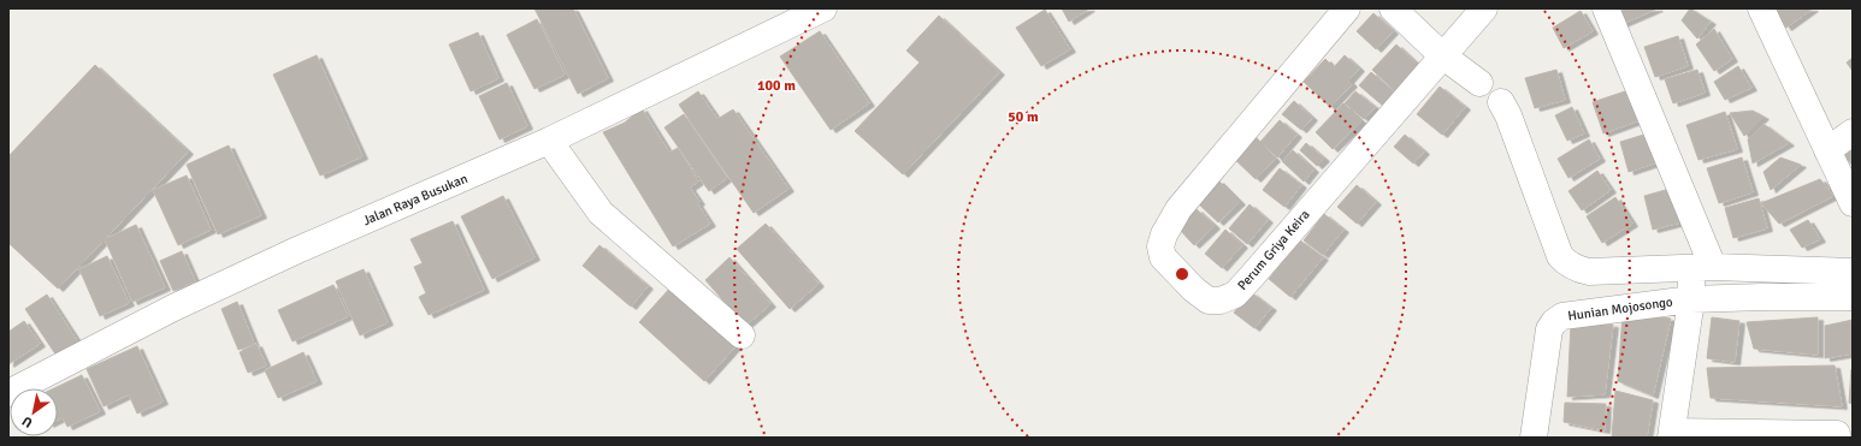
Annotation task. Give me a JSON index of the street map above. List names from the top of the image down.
{
  "streets": {
    "street": ["Jalan Raya Busukan", "Perum Griya Keira", "Hunian Mojosongo"]
  },
  "north": "bottom left",
  "rings": ["100 m", "50 m"]
}
